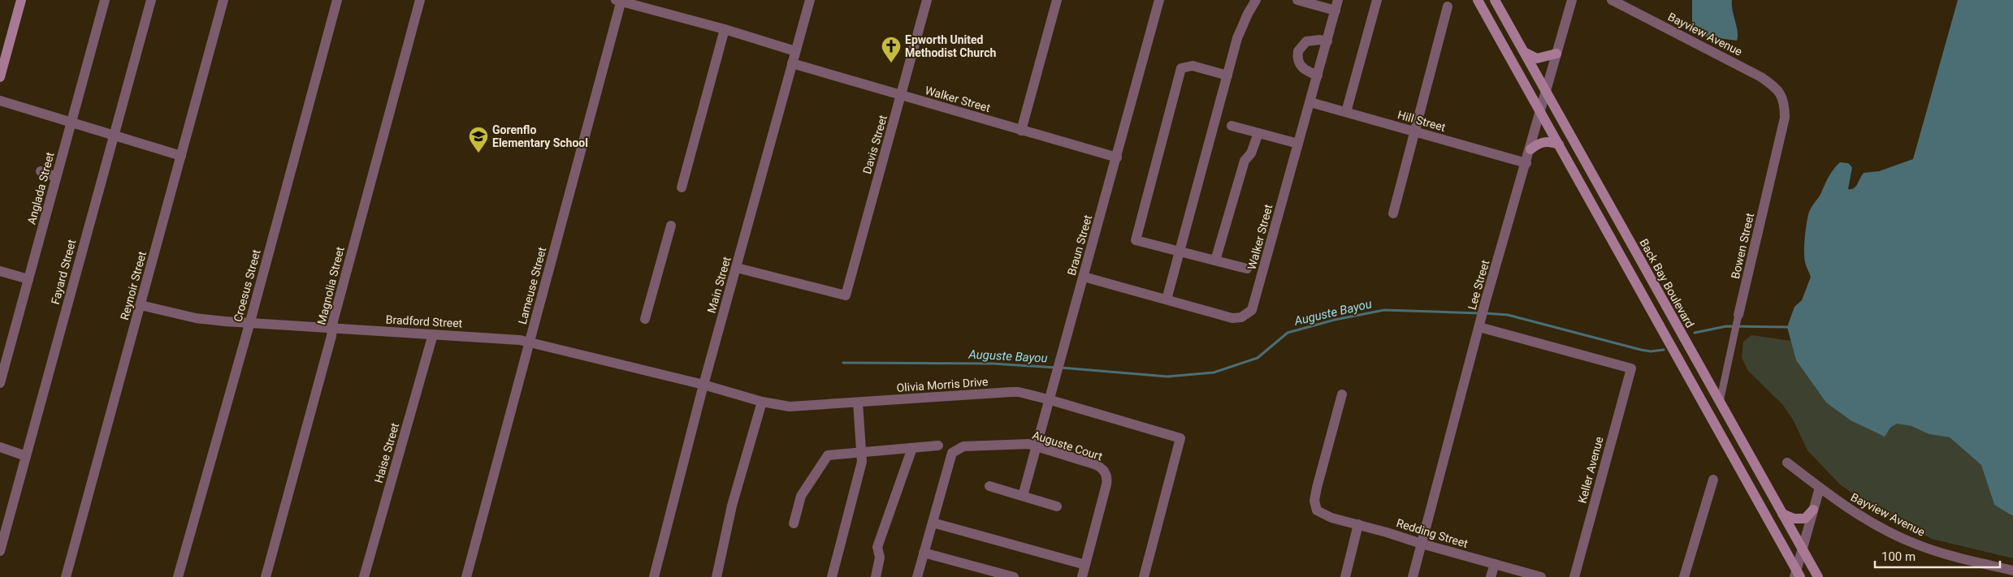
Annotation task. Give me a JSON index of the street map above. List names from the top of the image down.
{
  "streets": {
    "main road": ["Back Bay Boulevard"],
    "street": [
      "Bayview Avenue",
      "Walker Street",
      "Hill Street",
      "Davis Street",
      "Anglada Street",
      "Braun Street",
      "Bowen Street",
      "Fayard Street",
      "Main Street",
      "Lee Street",
      "Reynoir Street",
      "Croesus Street",
      "Magnolia Street",
      "Lameuse Street",
      "Bradford Street",
      "Olivia Morris Drive",
      "Auguste Court",
      "Haise Street",
      "Keller Avenue",
      "Redding Street"
    ]
  },
  "crossings": [
    ["Bayview Avenue", "Bowen Street"],
    ["Walker Street", "Hill Street"],
    ["Walker Street", "Davis Street"],
    ["Walker Street", "Braun Street"],
    ["Walker Street", "Main Street"],
    ["Hill Street", "Lee Street"],
    ["Davis Street", "Main Street"],
    ["Braun Street", "Olivia Morris Drive"],
    ["Braun Street", "Auguste Court"],
    ["Bowen Street", "Back Bay Boulevard"],
    ["Back Bay Boulevard", "Lee Street"],
    ["Main Street", "Bradford Street"],
    ["Main Street", "Olivia Morris Drive"],
    ["Lee Street", "Keller Avenue"],
    ["Lee Street", "Redding Street"],
    ["Reynoir Street", "Bradford Street"],
    ["Croesus Street", "Bradford Street"],
    ["Magnolia Street", "Bradford Street"],
    ["Lameuse Street", "Bradford Street"],
    ["Bradford Street", "Olivia Morris Drive"],
    ["Bradford Street", "Haise Street"]
  ],
  "water": ["Auguste Bayou"],
  "places": {
    "church": ["Epworth United Methodist Church"],
    "school or university": ["Gorenflo Elementary School"]
  },
  "scale_bar": "100 m"
}
